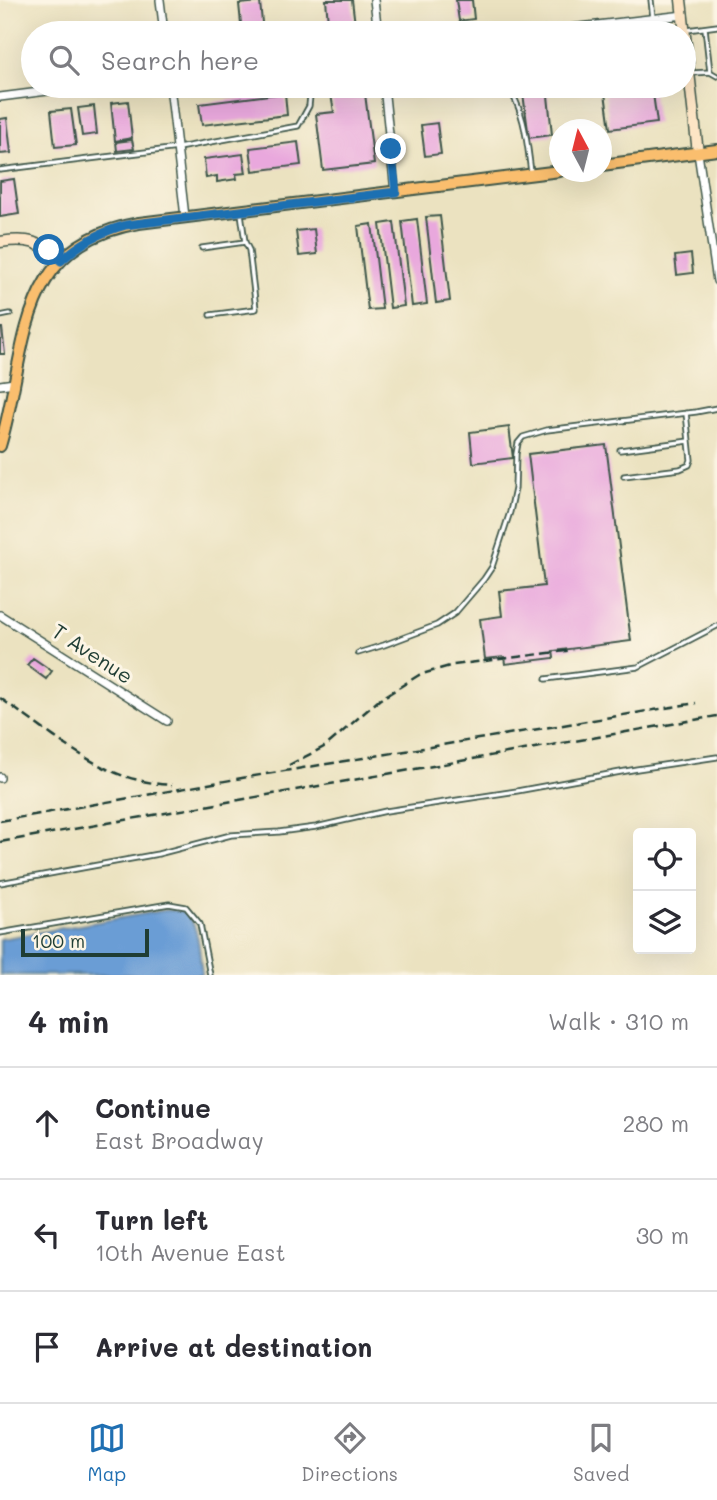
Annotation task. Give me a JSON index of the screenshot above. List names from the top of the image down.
{
  "streets": {
    "street": ["T Avenue"]
  },
  "scale_bar": "100 m",
  "north": "top",
  "page": {
    "search": "Search here",
    "scale": "100 m",
    "heading": ["4 min", "Walk · 310 m"],
    "list": [
      ["Continue", "East Broadway", "280 m"],
      ["Turn left", "10th Avenue East", "30 m"],
      "Arrive at destination"
    ],
    "nav": ["Map", "Directions", "Saved"]
  }
}
